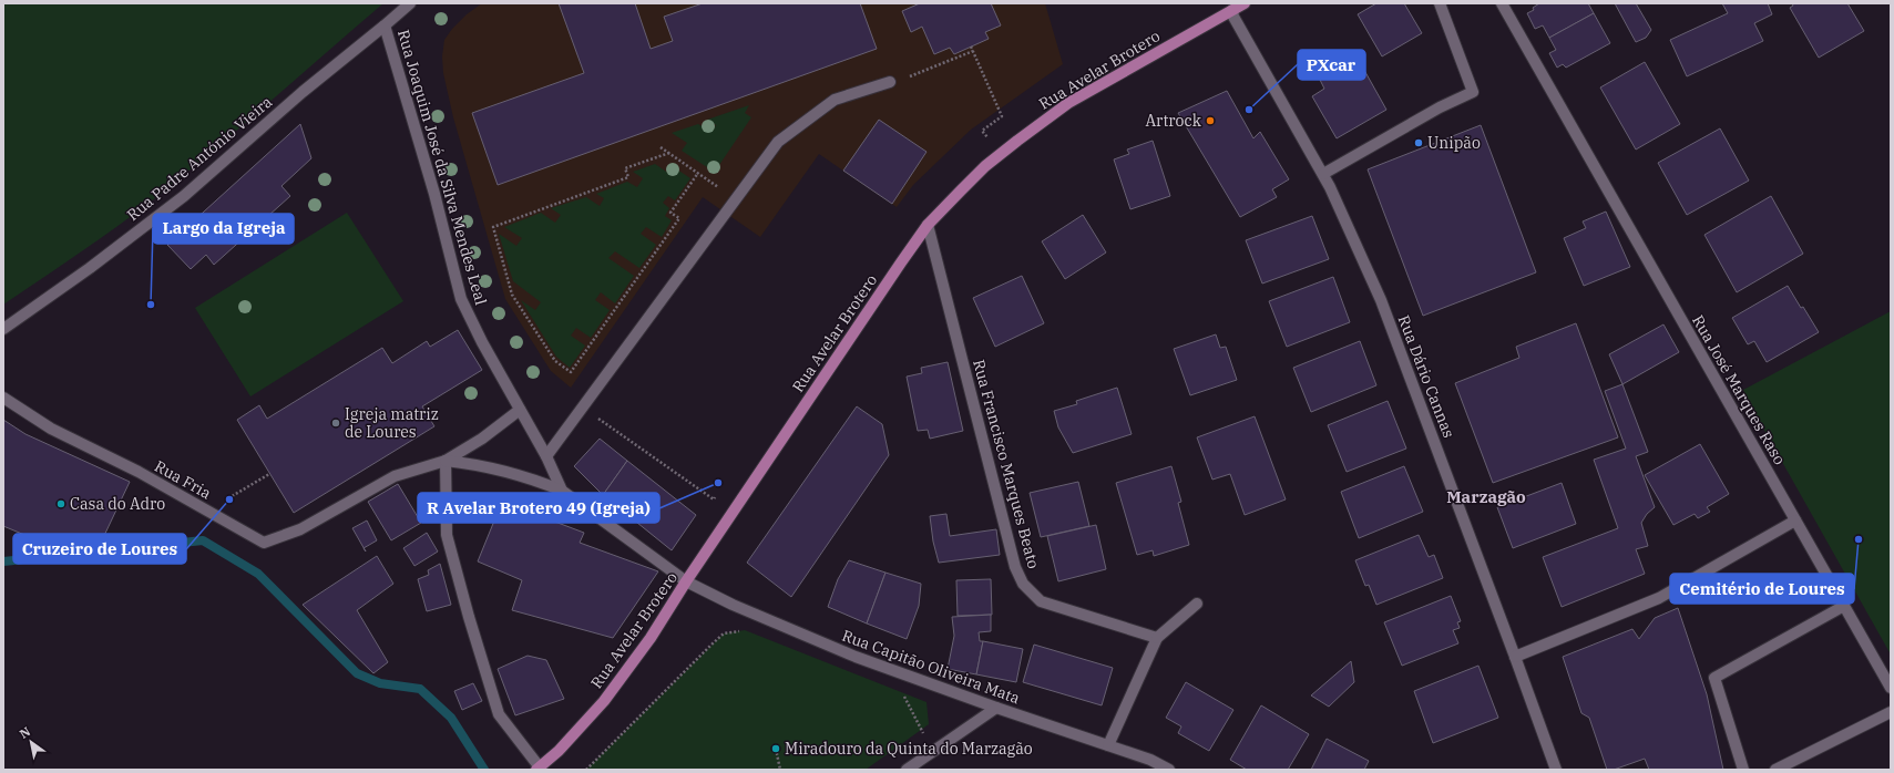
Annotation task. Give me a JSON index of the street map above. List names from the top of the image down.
{
  "streets": {
    "main road": ["Rua Avelar Brotero"],
    "street": [
      "Rua Padre António Vieira",
      "Rua Joaquim José da Silva Mendes Leal",
      "Rua Dário Cannas",
      "Rua José Marques Raso",
      "Rua Francisco Marques Beato",
      "Rua Fria",
      "Rua Capitão Oliveira Mata"
    ]
  },
  "crossings": [
    ["Rua Avelar Brotero", "Rua Dário Cannas"],
    ["Rua Avelar Brotero", "Rua Francisco Marques Beato"],
    ["Rua Avelar Brotero", "Rua Capitão Oliveira Mata"],
    ["Rua Padre António Vieira", "Rua Joaquim José da Silva Mendes Leal"],
    ["Rua Joaquim José da Silva Mendes Leal", "Rua Capitão Oliveira Mata"],
    ["Rua Fria", "Rua Capitão Oliveira Mata"]
  ],
  "districts": ["Marzagão"],
  "places": [
    "PXcar",
    "Artrock",
    "Unipão",
    "Largo da Igreja",
    "Igreja matriz de Loures",
    "R Avelar Brotero 49 (Igreja)",
    "Cruzeiro de Loures",
    "Casa do Adro",
    "Cemitério de Loures",
    "Miradouro da Quinta do Marzagão"
  ],
  "north": "top left"
}
